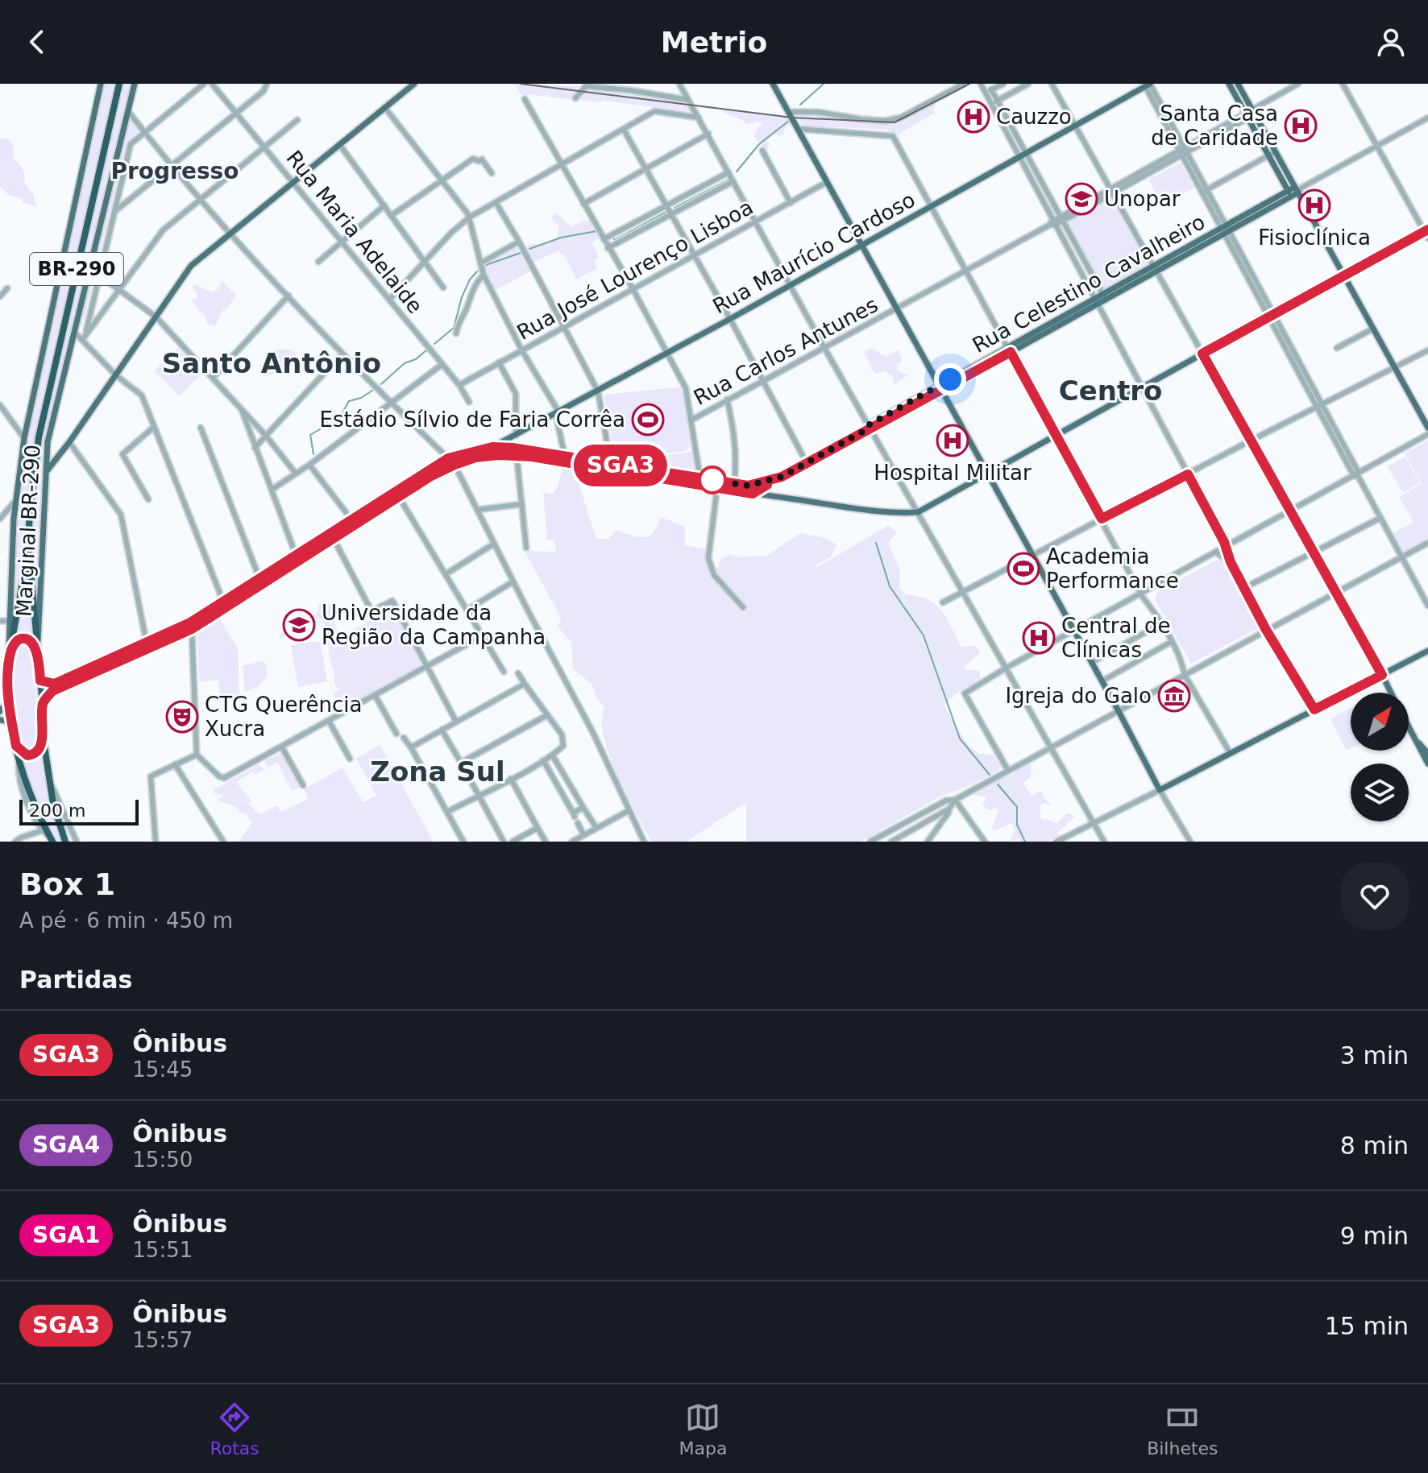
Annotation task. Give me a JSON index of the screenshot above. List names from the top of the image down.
{
  "streets": {
    "highway": ["BR-290"],
    "main road": ["Rua Maurício Cardoso", "Rua Celestino Cavalheiro", "Marginal BR-290"],
    "street": ["Rua Maria Adelaide", "Rua José Lourenço Lisboa", "Rua Carlos Antunes"]
  },
  "crossings": [
    ["Rua Maria Adelaide", "Rua José Lourenço Lisboa"],
    ["BR-290", "Marginal BR-290"]
  ],
  "districts": [
    "Progresso",
    "Santo Antônio",
    "Centro",
    "Zona Sul"
  ],
  "places": {
    "hospital": [
      "Cauzzo",
      "Santa Casa de Caridade",
      "Fisioclínica",
      "Hospital Militar",
      "Central de Clínicas"
    ],
    "school or university": ["Unopar", "Universidade da Região da Campanha"],
    "sports": ["Estádio Sílvio de Faria Corrêa", "Academia Performance"],
    "museum": ["Igreja do Galo"],
    "theatre": ["CTG Querência Xucra"]
  },
  "lines": ["bus line SGA3"],
  "scale_bar": "200 m",
  "north": "top right",
  "page": {
    "header": "Metrio",
    "on_map": "SGA3",
    "scale": "200 m",
    "heading": [
      ["Box 1", "A pé · 6 min · 450 m"],
      "Partidas"
    ],
    "list": [
      {
        "mark": "SGA3",
        "name": "Ônibus",
        "note": "15:45",
        "value": "3 min"
      },
      {
        "mark": "SGA4",
        "name": "Ônibus",
        "note": "15:50",
        "value": "8 min"
      },
      {
        "mark": "SGA1",
        "name": "Ônibus",
        "note": "15:51",
        "value": "9 min"
      },
      {
        "mark": "SGA3",
        "name": "Ônibus",
        "note": "15:57",
        "value": "15 min"
      }
    ],
    "tabs": ["Rotas", "Mapa", "Bilhetes"]
  }
}
